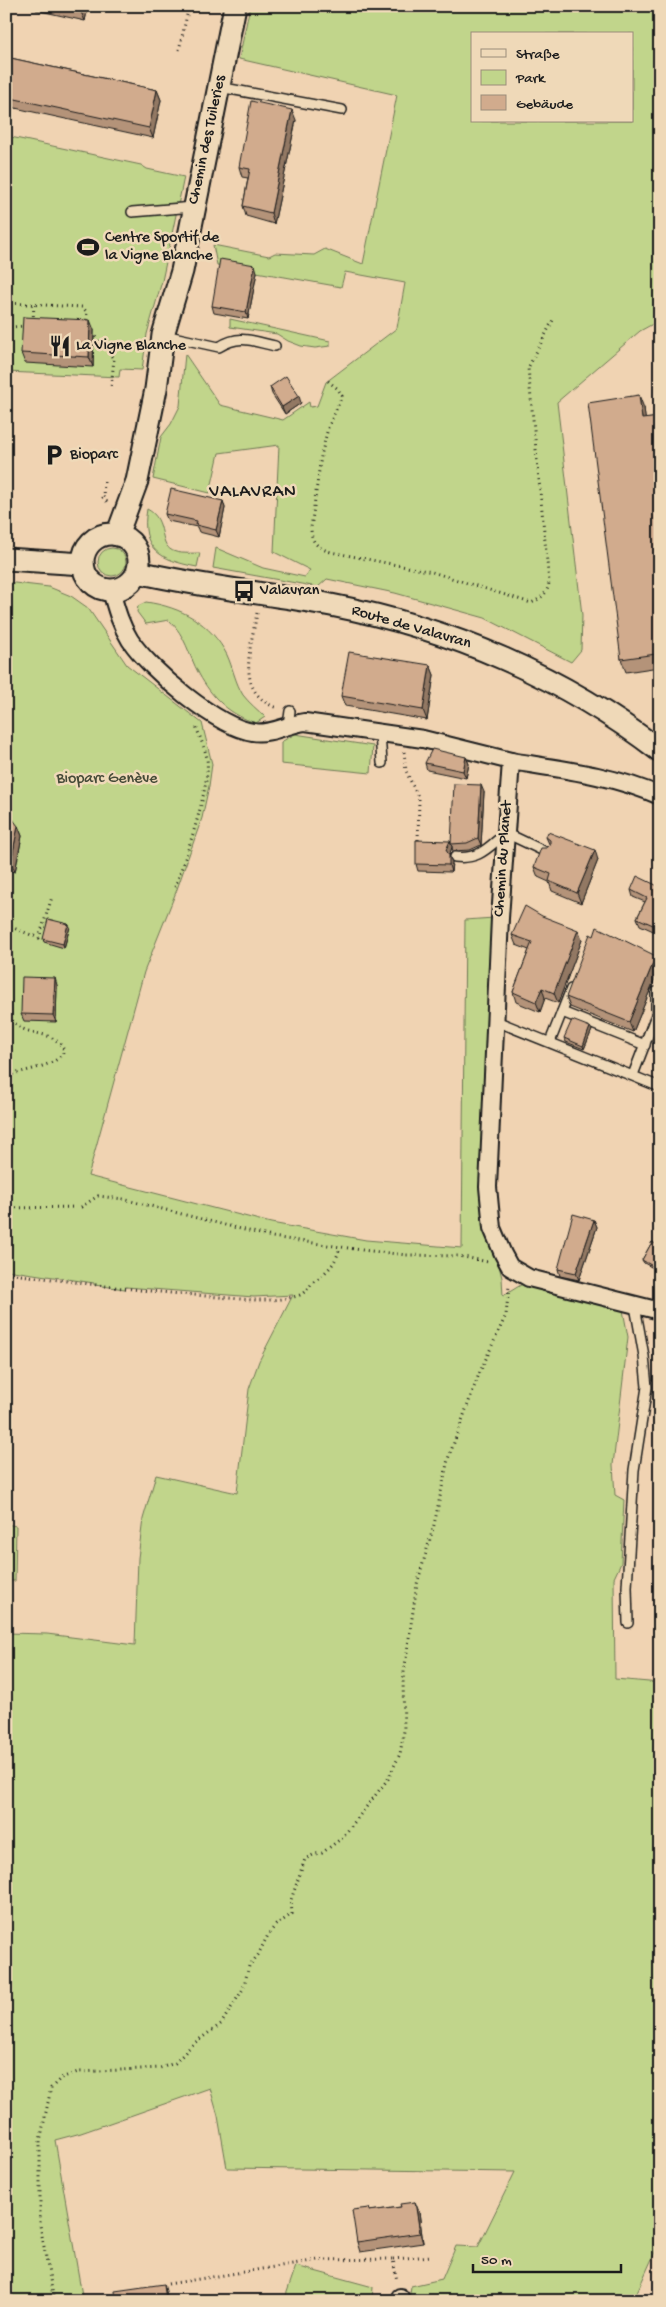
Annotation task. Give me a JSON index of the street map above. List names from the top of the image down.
{
  "streets": {
    "street": ["Chemin des Tuileries", "Route de Valavran", "Chemin du Planet"]
  },
  "crossings": [
    ["Chemin des Tuileries", "Route de Valavran"]
  ],
  "districts": ["VALAVRAN"],
  "parks": ["Bioparc Genève"],
  "places": {
    "sports": ["Centre Sportif de la Vigne Blanche"],
    "restaurant": ["La Vigne Blanche"],
    "parking": ["Bioparc"],
    "bus stop": ["Valavran"]
  },
  "legend": ["Straße", "Park", "Gebäude"],
  "scale_bar": "50 m"
}
